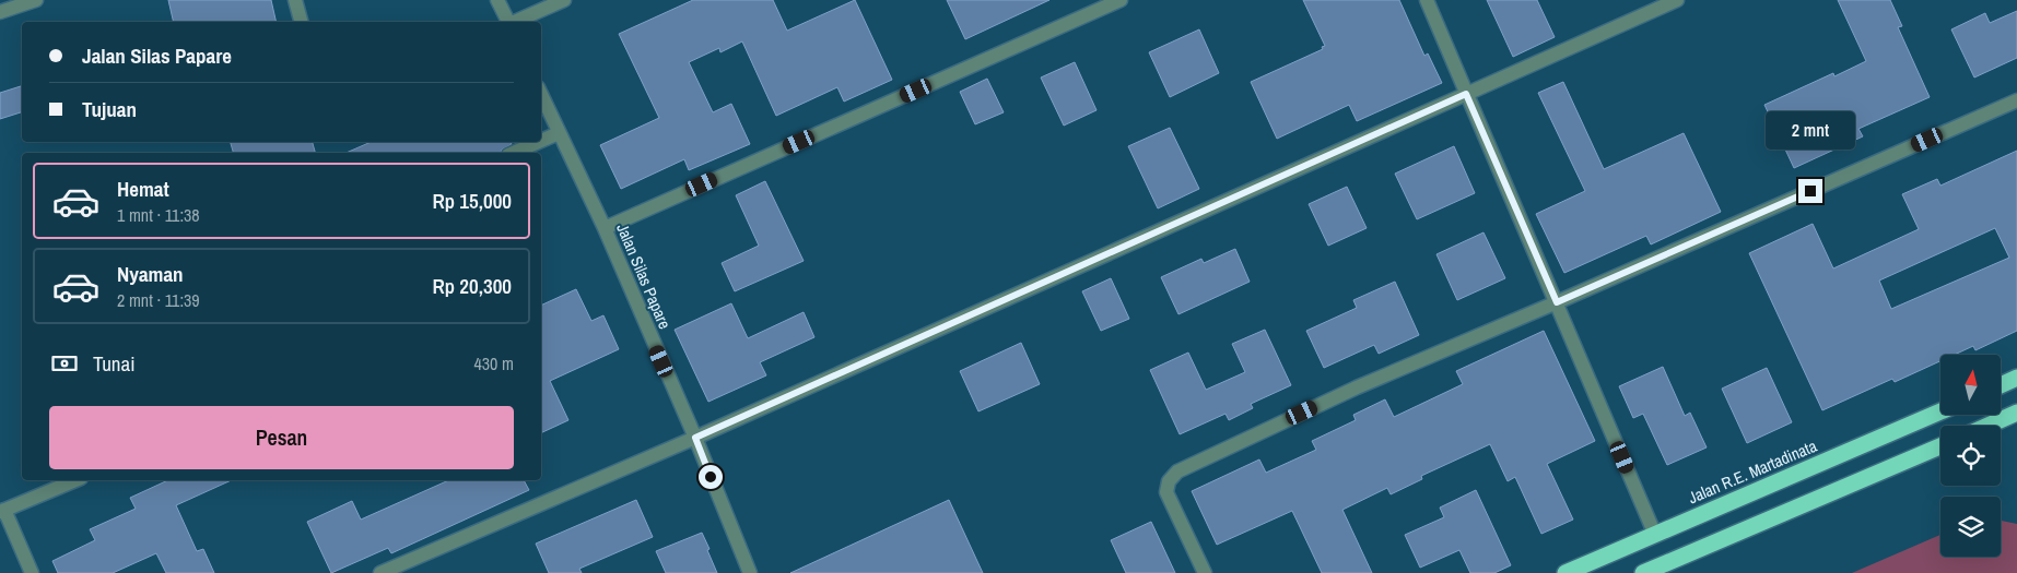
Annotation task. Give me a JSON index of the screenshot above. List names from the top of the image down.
{
  "streets": {
    "highway": ["Jalan R.E. Martadinata"],
    "street": ["Jalan Silas Papare"]
  },
  "north": "top",
  "page": {
    "banner": ["Jalan Silas Papare", "Tujuan"],
    "bubble": "2 mnt",
    "list": [
      {
        "name": "Hemat",
        "note": "1 mnt · 11:38",
        "value": "Rp 15,000"
      },
      {
        "name": "Nyaman",
        "note": "2 mnt · 11:39",
        "value": "Rp 20,300"
      }
    ],
    "pay": ["Tunai", "430 m"],
    "buttons": "Pesan"
  }
}
